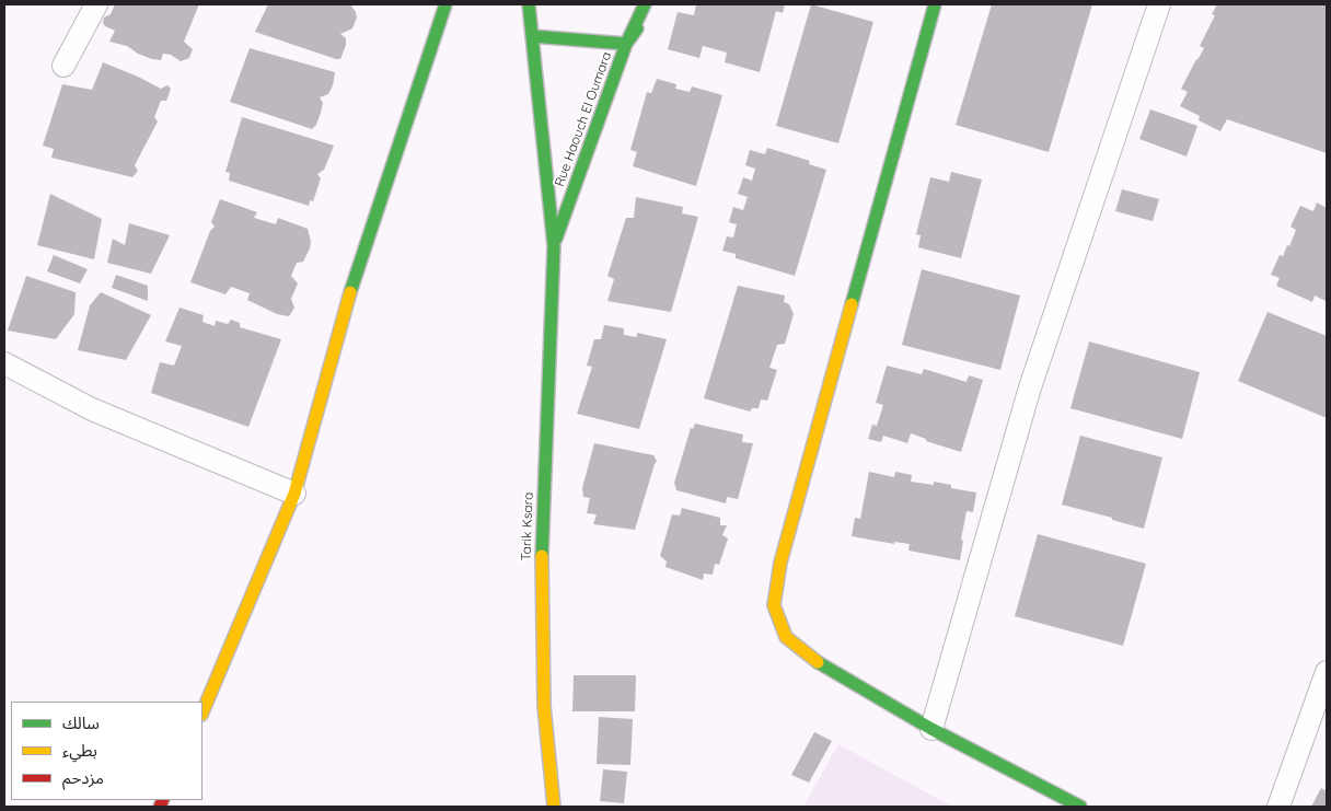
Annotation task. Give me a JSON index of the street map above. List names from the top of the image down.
{
  "streets": {
    "street": ["Rue Haouch El Oumara", "Tarik Ksara"]
  },
  "crossings": [
    ["Rue Haouch El Oumara", "Tarik Ksara"]
  ],
  "legend": ["سالك", "بطيء", "مزدحم"]
}
